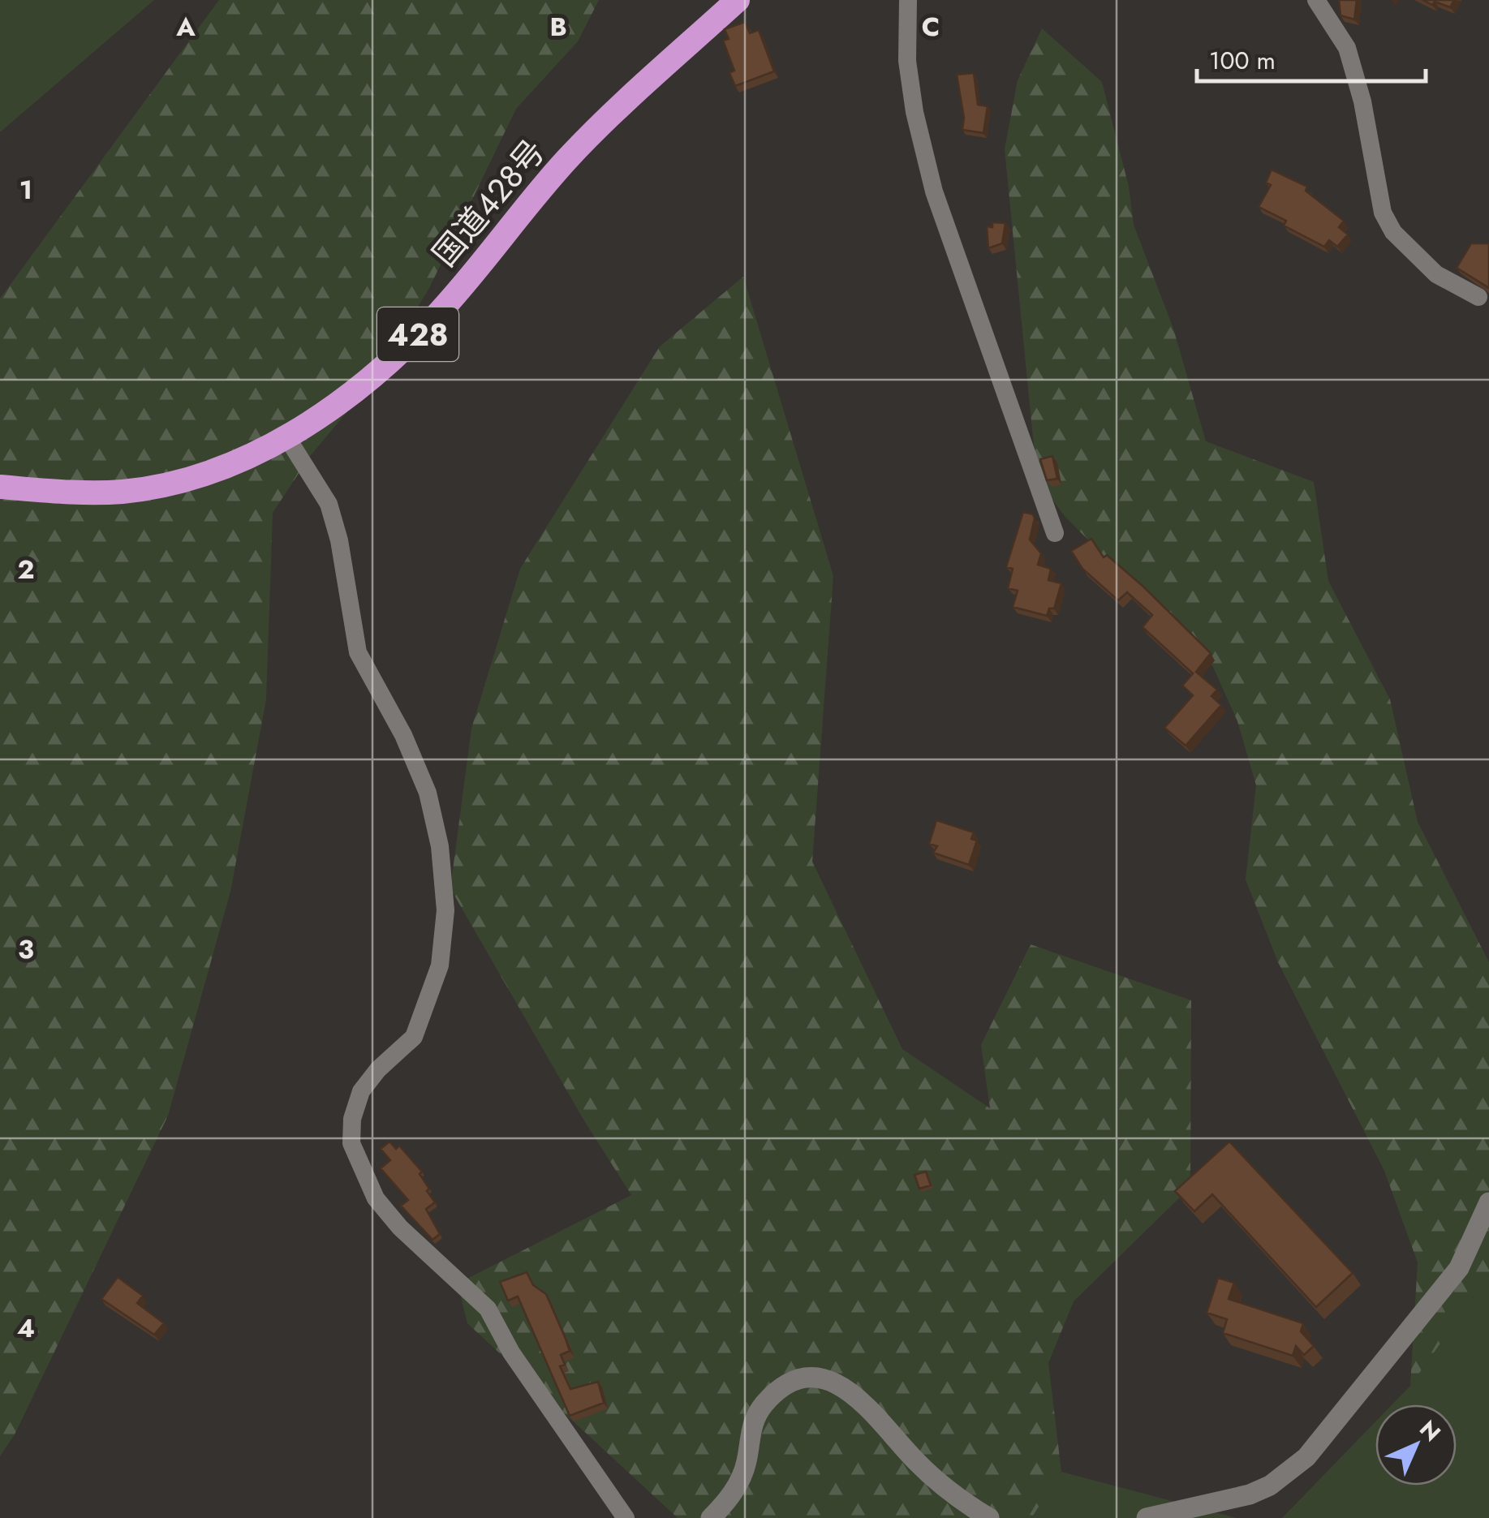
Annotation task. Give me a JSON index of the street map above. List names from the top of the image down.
{
  "streets": {
    "highway": ["国道428号", "428"]
  },
  "scale_bar": "100 m",
  "north": "top right",
  "grid": {
    "columns": ["A", "B", "C"],
    "rows": [
      "1",
      "2",
      "3",
      "4"
    ]
  }
}
